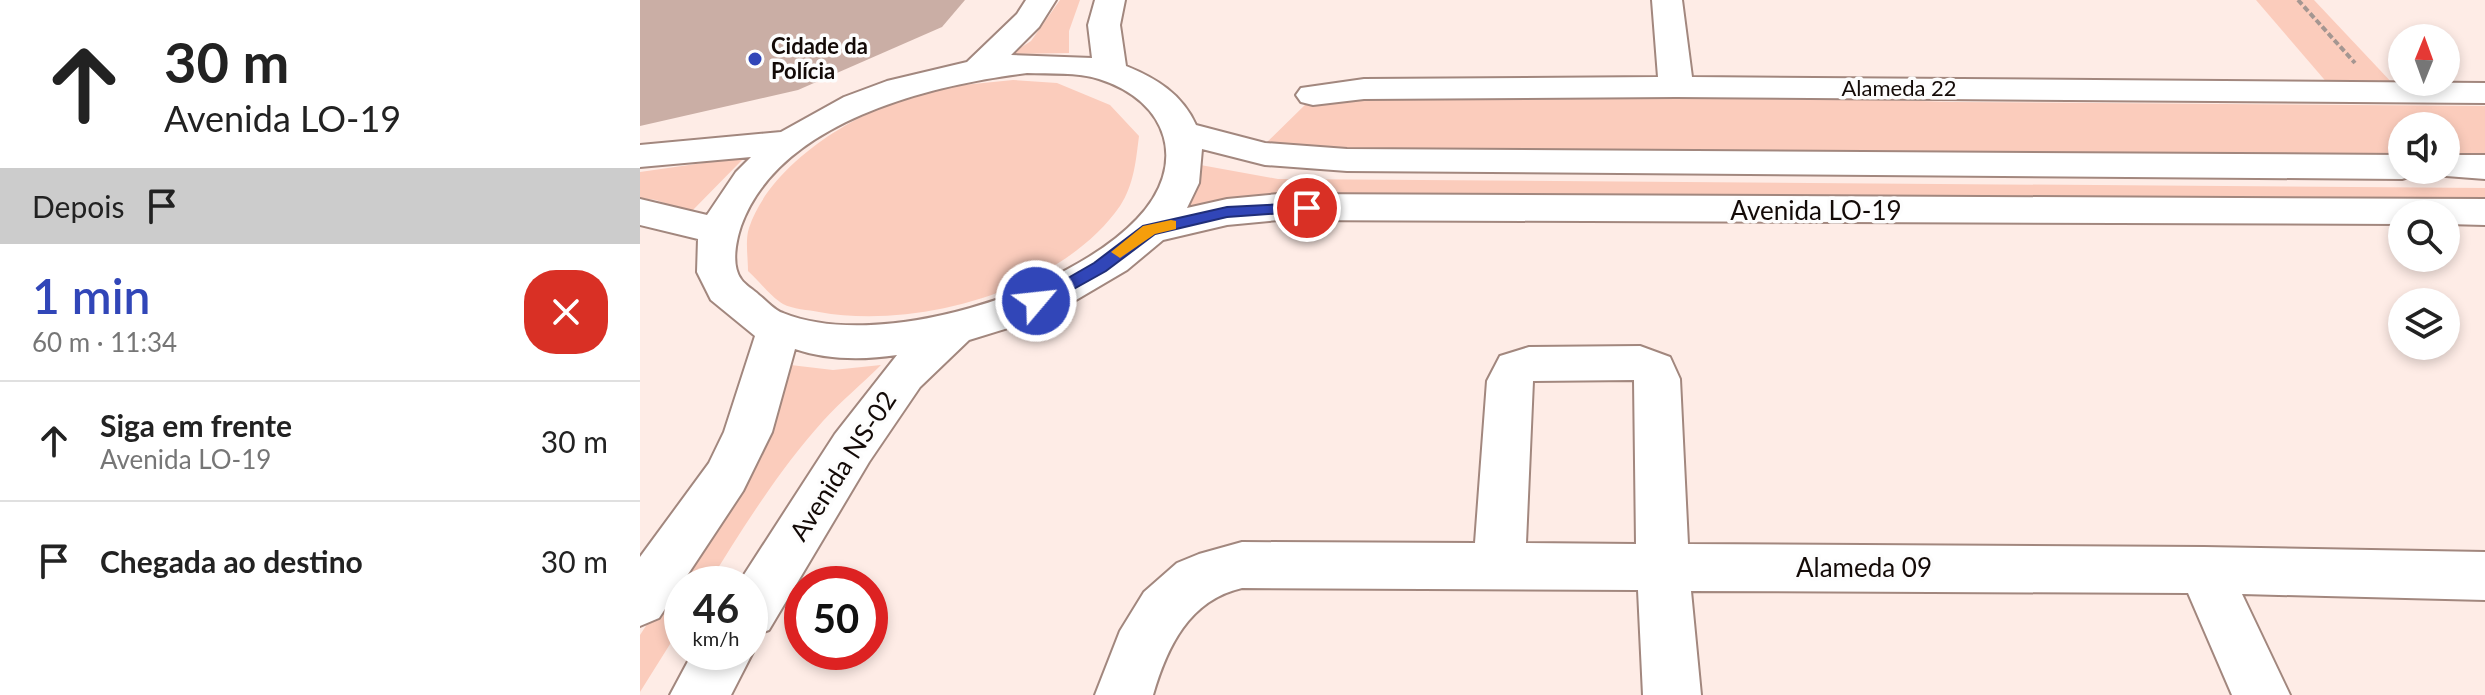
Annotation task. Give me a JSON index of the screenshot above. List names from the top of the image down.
{
  "streets": {
    "main road": [
      "Alameda 22",
      "Avenida LO-19",
      "Avenida NS-02",
      "Alameda 09"
    ]
  },
  "places": ["Cidade da Polícia"],
  "north": "top",
  "page": {
    "turn": ["30 m", "Avenida LO-19"],
    "then": "Depois",
    "heading": ["1 min", "60 m · 11:34"],
    "list": [
      {
        "name": "Siga em frente",
        "note": "Avenida LO-19",
        "value": "30 m"
      },
      {
        "name": "Chegada ao destino",
        "value": "30 m"
      }
    ],
    "speed": "46 km/h",
    "limit": "50"
  }
}
